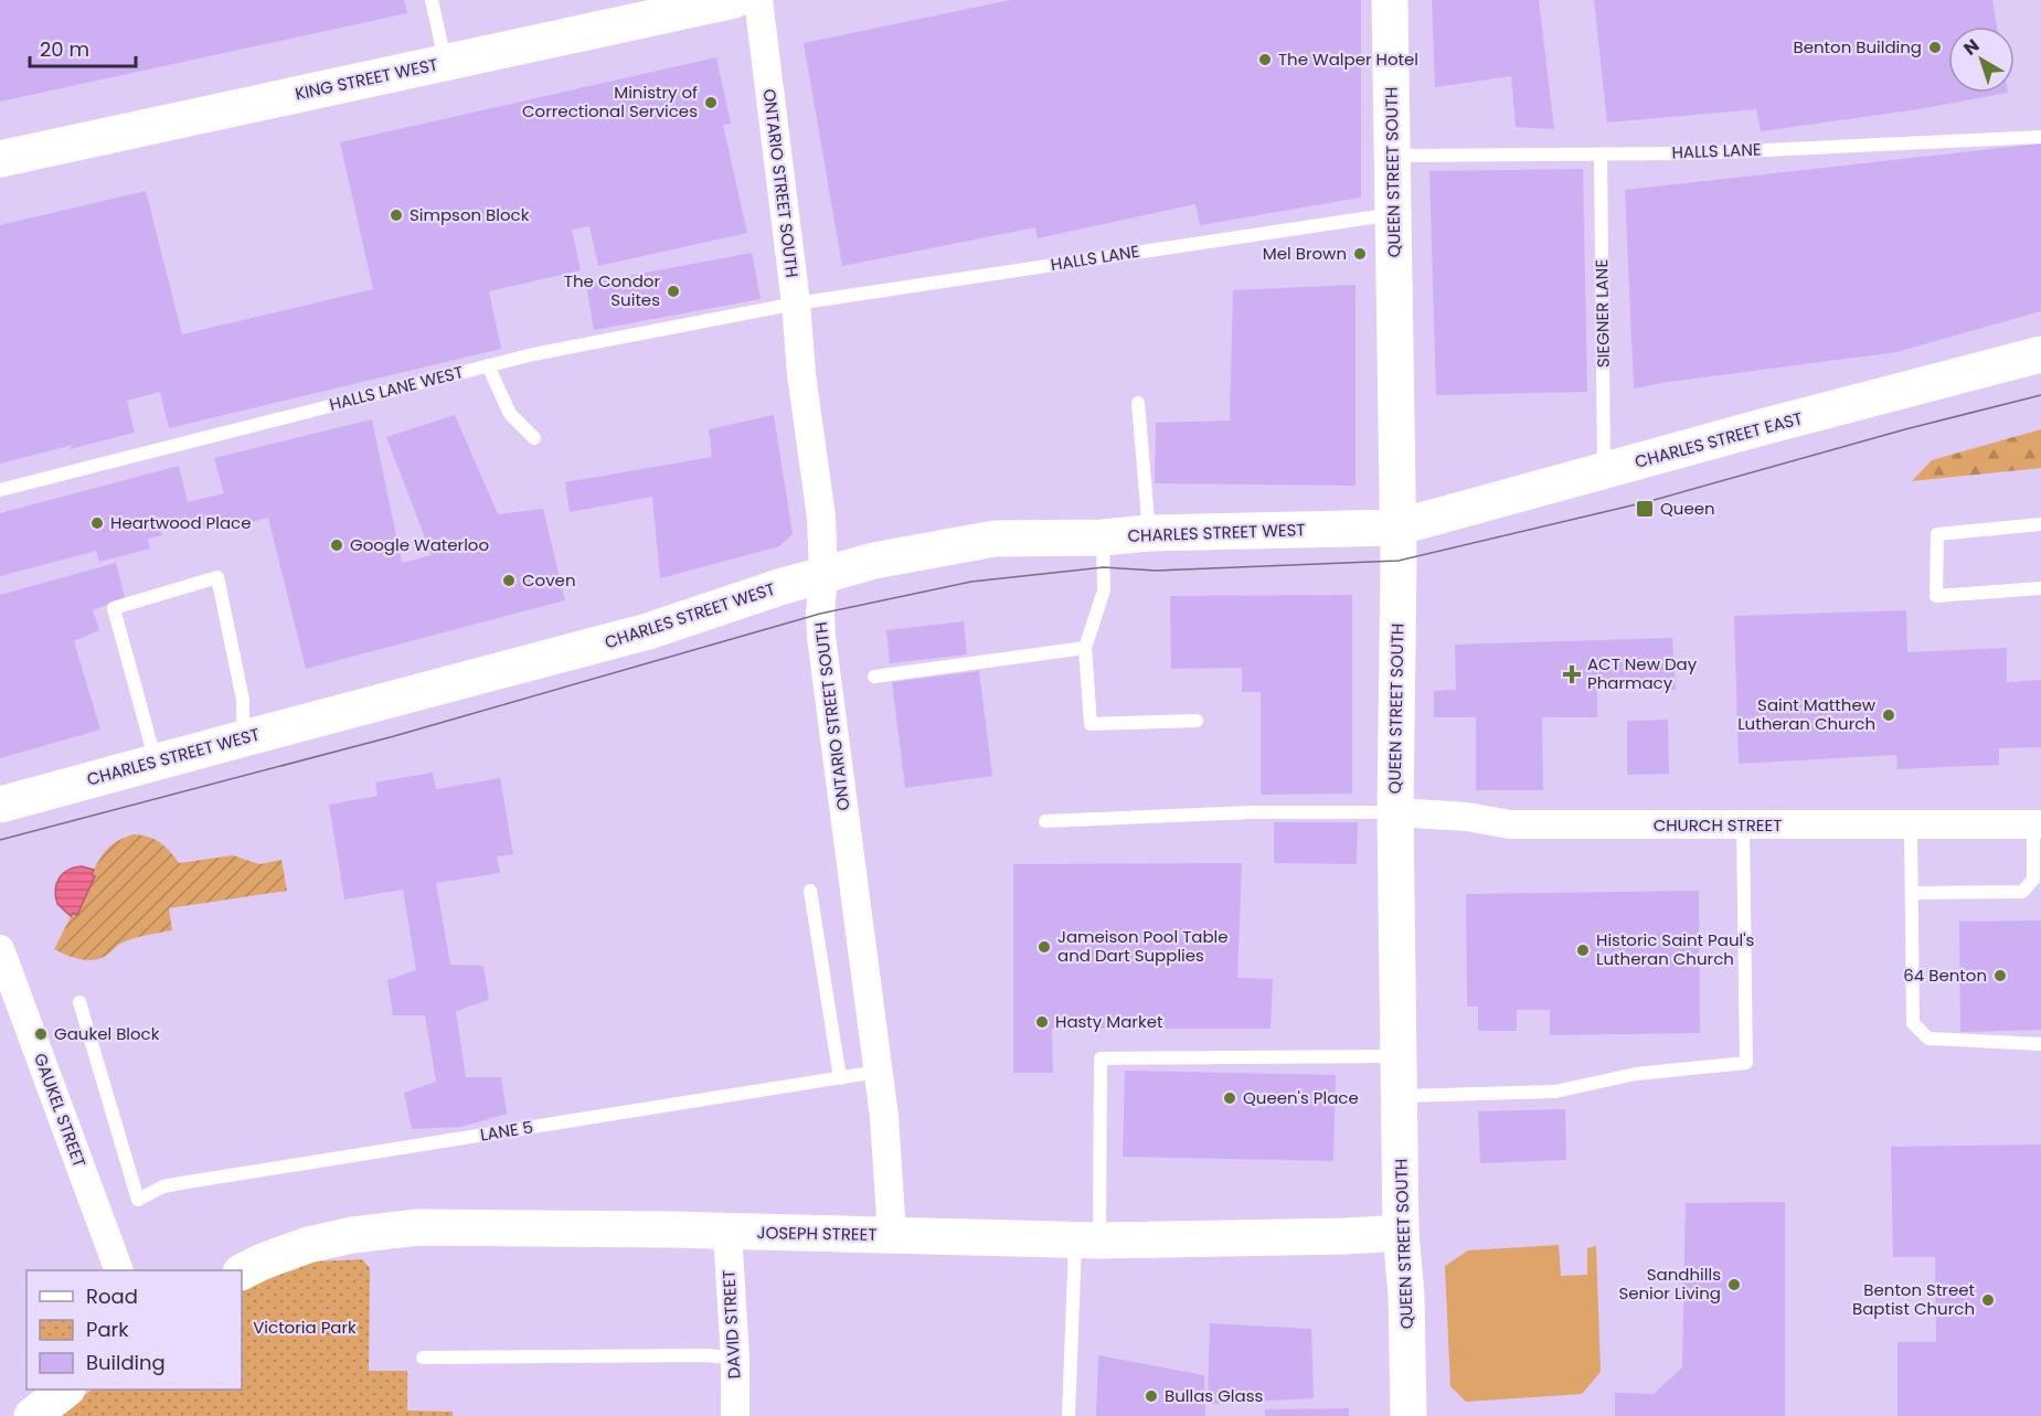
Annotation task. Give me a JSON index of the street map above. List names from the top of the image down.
{
  "streets": {
    "main road": [
      "KING STREET WEST",
      "QUEEN STREET SOUTH",
      "CHARLES STREET EAST",
      "CHARLES STREET WEST",
      "JOSEPH STREET"
    ],
    "street": [
      "ONTARIO STREET SOUTH",
      "CHURCH STREET",
      "GAUKEL STREET",
      "DAVID STREET"
    ],
    "lane": [
      "HALLS LANE",
      "SIEGNER LANE",
      "HALLS LANE WEST",
      "LANE 5"
    ]
  },
  "crossings": [
    ["HALLS LANE", "QUEEN STREET SOUTH"],
    ["HALLS LANE", "ONTARIO STREET SOUTH"],
    ["HALLS LANE", "SIEGNER LANE"],
    ["HALLS LANE", "HALLS LANE WEST"],
    ["QUEEN STREET SOUTH", "CHARLES STREET EAST"],
    ["QUEEN STREET SOUTH", "CHARLES STREET WEST"],
    ["QUEEN STREET SOUTH", "CHURCH STREET"],
    ["QUEEN STREET SOUTH", "JOSEPH STREET"],
    ["ONTARIO STREET SOUTH", "HALLS LANE WEST"],
    ["ONTARIO STREET SOUTH", "CHARLES STREET WEST"],
    ["ONTARIO STREET SOUTH", "LANE 5"],
    ["ONTARIO STREET SOUTH", "JOSEPH STREET"],
    ["SIEGNER LANE", "CHARLES STREET EAST"],
    ["CHARLES STREET EAST", "CHARLES STREET WEST"],
    ["JOSEPH STREET", "DAVID STREET"]
  ],
  "parks": ["Victoria Park"],
  "places": {
    "other": [
      "Benton Building",
      "The Walper Hotel",
      "Ministry of Correctional Services",
      "Simpson Block",
      "Mel Brown",
      "The Condor Suites",
      "Heartwood Place",
      "Google Waterloo",
      "Coven",
      "Saint Matthew Lutheran Church",
      "Jameison Pool Table and Dart Supplies",
      "Historic Saint Paul's Lutheran Church",
      "64 Benton",
      "Hasty Market",
      "Gaukel Block",
      "Queen's Place",
      "Sandhills Senior Living",
      "Benton Street Baptist Church",
      "Bullas Glass"
    ],
    "transit": ["Queen"],
    "health": ["ACT New Day Pharmacy"]
  },
  "legend": ["Road", "Park", "Building"],
  "scale_bar": "20 m",
  "north": "top left"
}
